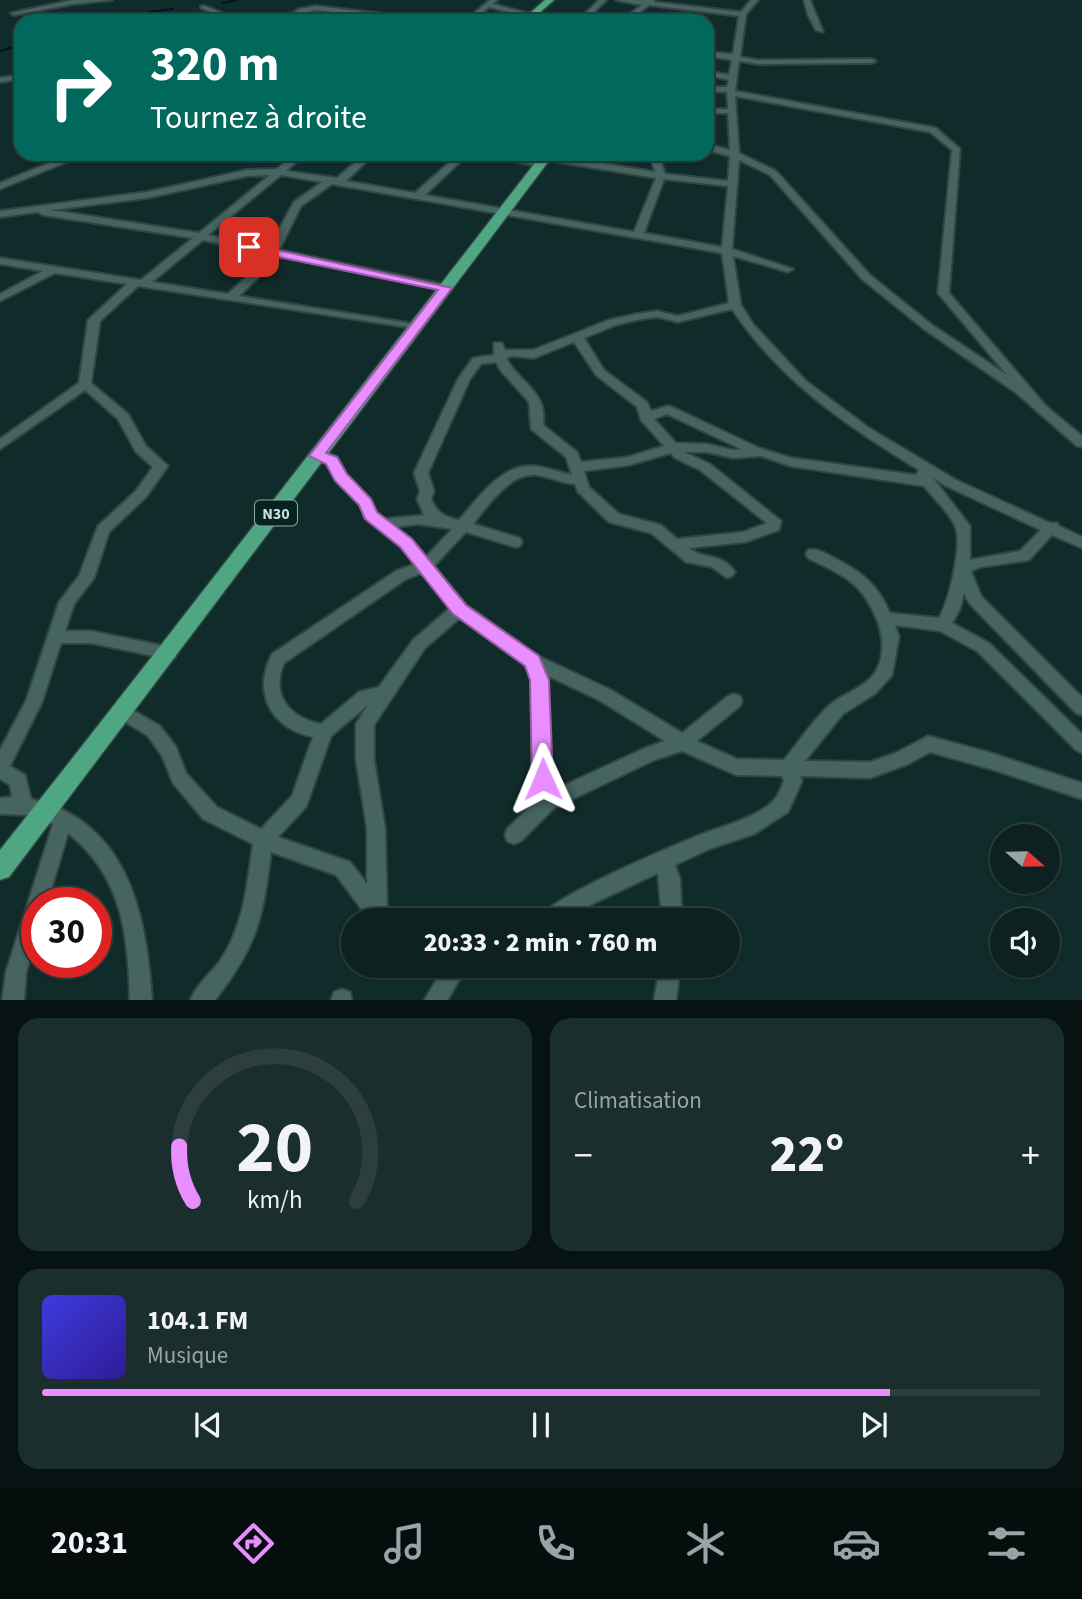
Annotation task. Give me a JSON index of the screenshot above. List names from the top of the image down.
{
  "streets": {
    "main road": ["N30"]
  },
  "north": "right",
  "page": {
    "turn": ["320 m", "Tournez à droite"],
    "limit": "30",
    "trip": "20:33 · 2 min · 760 m",
    "tile": "Climatisation",
    "heat": ["−", "22°", "+"],
    "song": ["104.1 FM", "Musique"],
    "tabs": "20:31",
    "gauge": ["20", "km/h"]
  }
}
